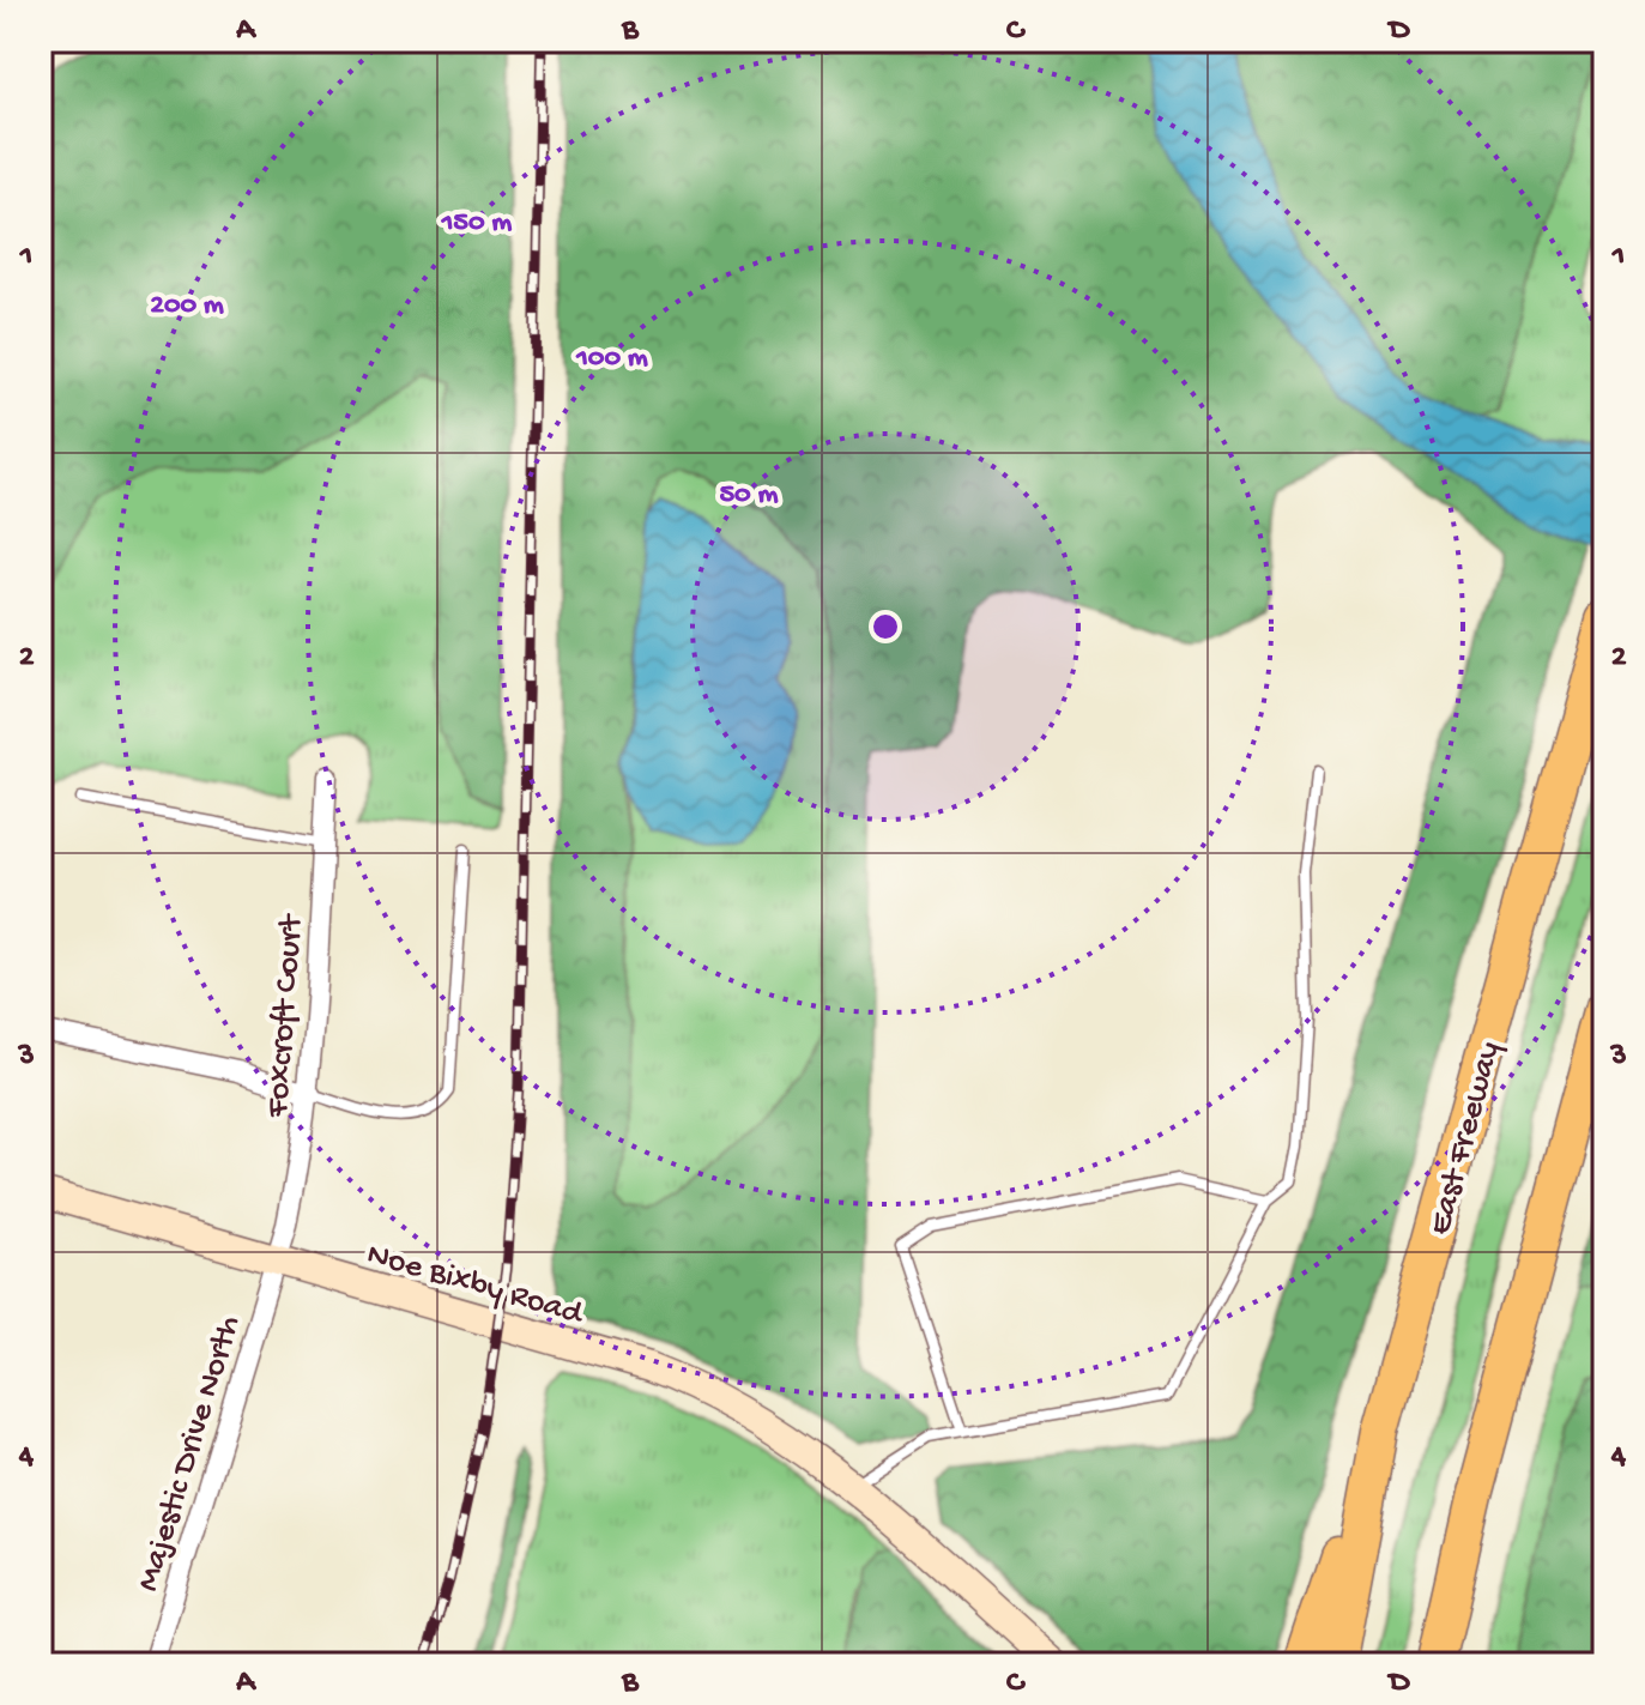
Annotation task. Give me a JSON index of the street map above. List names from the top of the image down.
{
  "streets": {
    "highway": ["East Freeway"],
    "street": ["Foxcroft Court", "Noe Bixby Road", "Majestic Drive North"]
  },
  "crossings": [
    ["Foxcroft Court", "Noe Bixby Road"],
    ["Foxcroft Court", "Majestic Drive North"],
    ["Noe Bixby Road", "Majestic Drive North"]
  ],
  "grid": {
    "columns": [
      "A",
      "B",
      "C",
      "D"
    ],
    "rows": [
      "1",
      "2",
      "3",
      "4"
    ]
  },
  "rings": [
    "150 m",
    "200 m",
    "100 m",
    "50 m"
  ]
}
